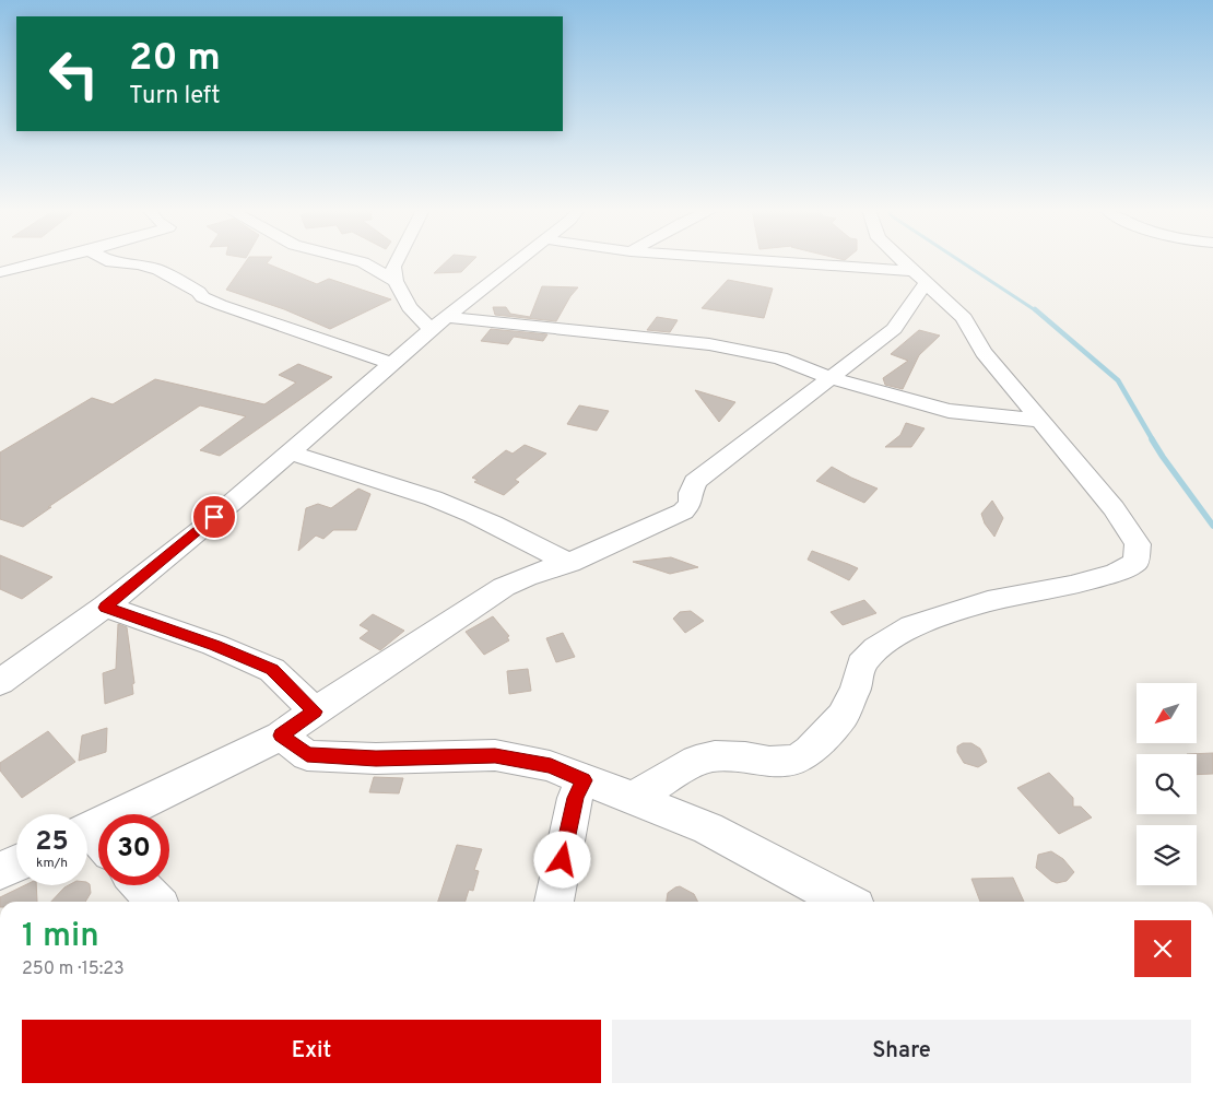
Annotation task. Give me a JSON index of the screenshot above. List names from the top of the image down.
{
  "north": "bottom left",
  "page": {
    "turn": ["20 m", "Turn left"],
    "speed": "25 km/h",
    "limit": "30",
    "heading": ["1 min", "250 m · 15:23"],
    "buttons": ["Exit", "Share"]
  }
}
